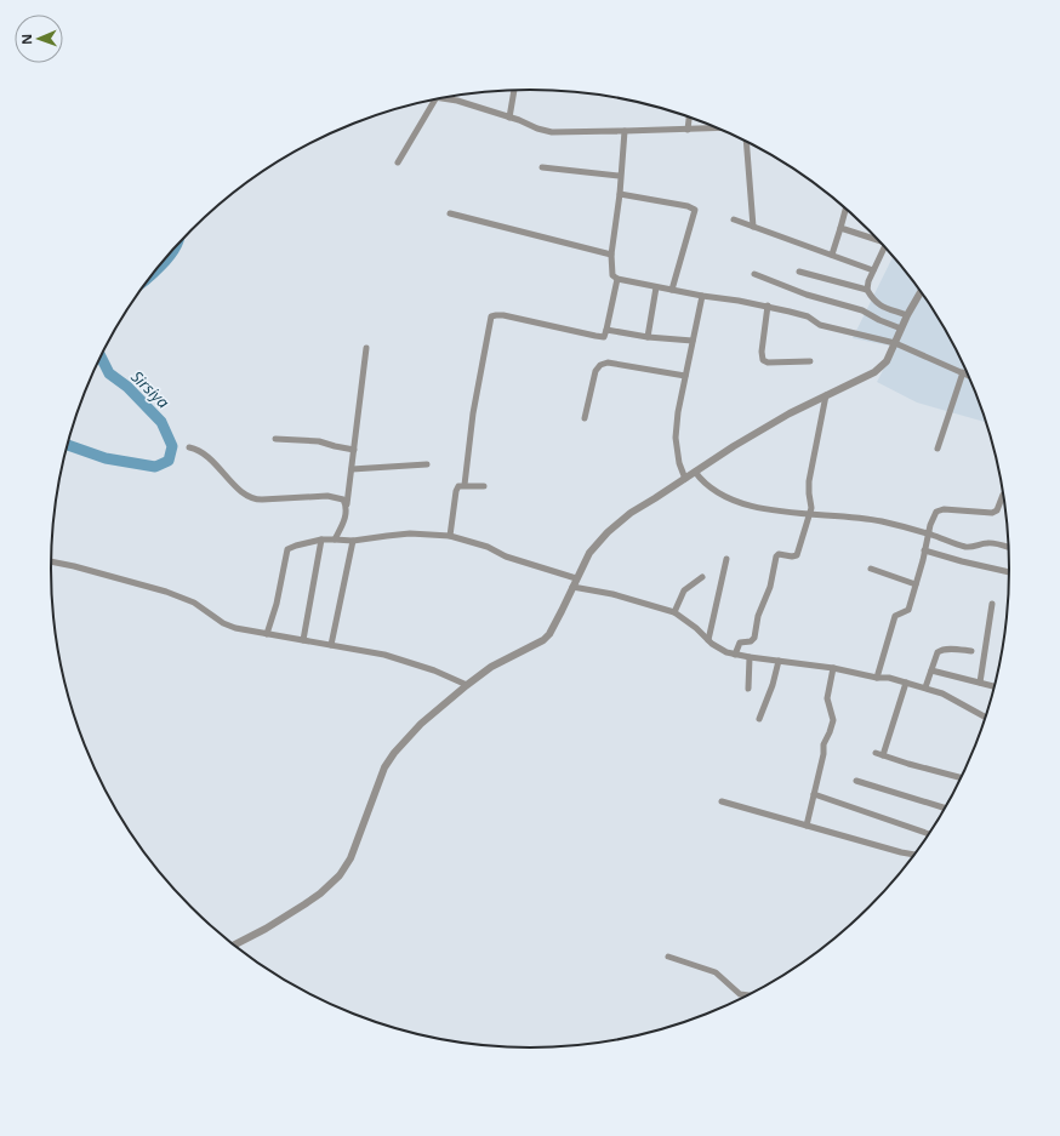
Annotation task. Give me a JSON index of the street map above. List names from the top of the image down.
{
  "water": ["Sirsiya"],
  "north": "left"
}
